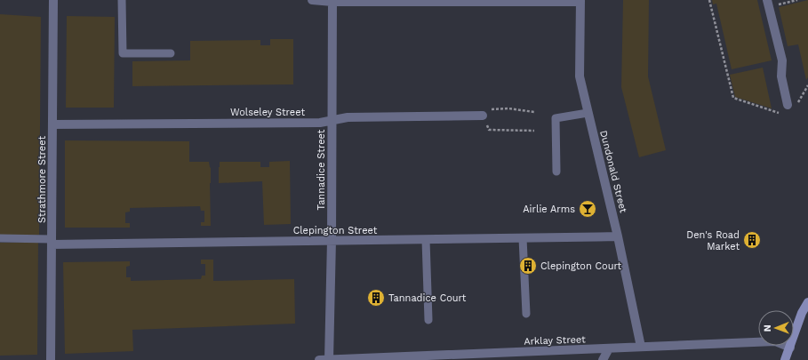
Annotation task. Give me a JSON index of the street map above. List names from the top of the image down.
{
  "streets": {
    "street": [
      "Wolseley Street",
      "Tannadice Street",
      "Dundonald Street",
      "Strathmore Street",
      "Clepington Street",
      "Arklay Street"
    ]
  },
  "crossings": [
    ["Wolseley Street", "Tannadice Street"],
    ["Wolseley Street", "Strathmore Street"],
    ["Tannadice Street", "Clepington Street"],
    ["Tannadice Street", "Arklay Street"],
    ["Dundonald Street", "Clepington Street"],
    ["Dundonald Street", "Arklay Street"],
    ["Strathmore Street", "Clepington Street"]
  ],
  "places": {
    "bar": ["Airlie Arms"],
    "building": ["Den's Road Market", "Clepington Court", "Tannadice Court"]
  },
  "north": "left"
}
